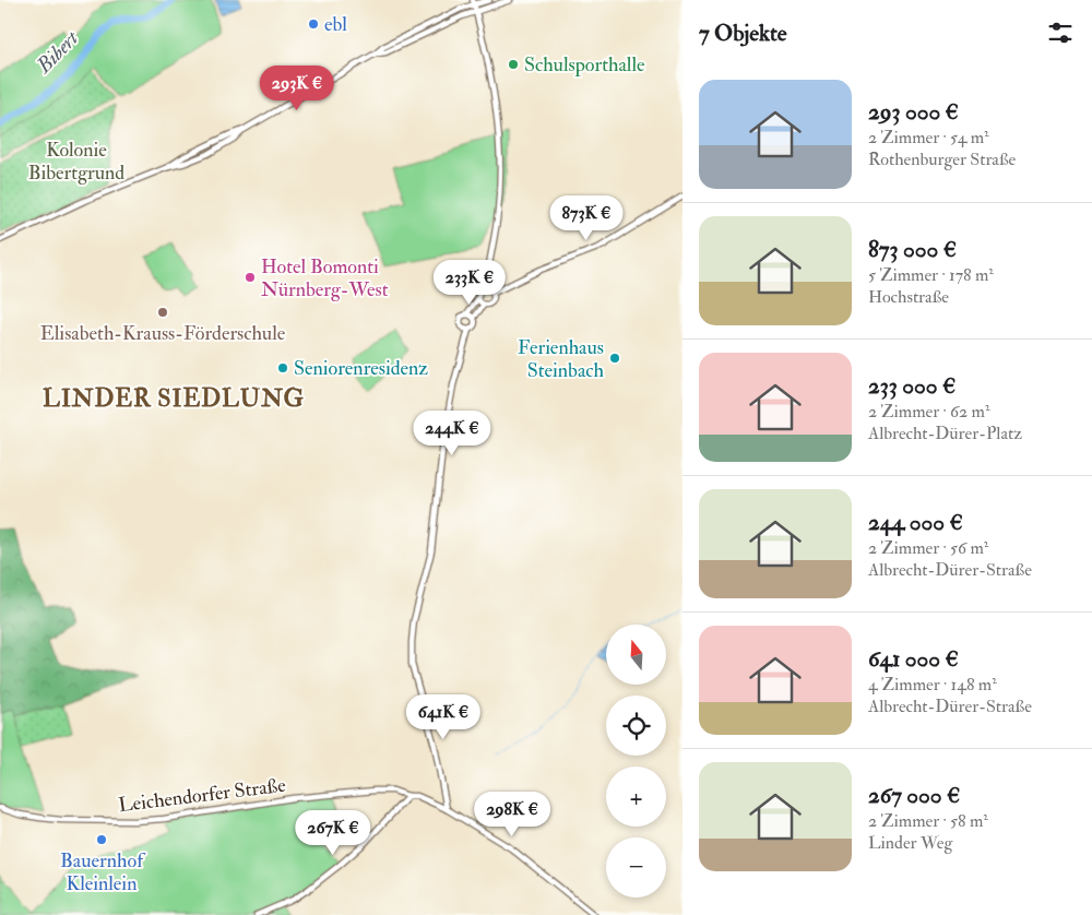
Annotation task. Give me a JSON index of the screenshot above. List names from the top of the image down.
{
  "streets": {
    "street": ["Leichendorfer Straße"]
  },
  "districts": ["LINDER SIEDLUNG"],
  "water": ["Bibert"],
  "parks": ["Kolonie Bibertgrund"],
  "places": [
    "ebl",
    "Schulsporthalle",
    "Hotel Bomonti Nürnberg-West",
    "Elisabeth-Krauss-Förderschule",
    "Ferienhaus Steinbach",
    "Seniorenresidenz",
    "Bauernhof Kleinlein"
  ],
  "north": "top",
  "page": {
    "heading": "7 Objekte",
    "price": [
      "293K €",
      "873K €",
      "233K €",
      "244K €",
      "641K €",
      "298K €",
      "267K €"
    ],
    "list": [
      {
        "name": "293 000 €",
        "note": "2 Zimmer · 54 m² · Rothenburger Straße"
      },
      {
        "name": "873 000 €",
        "note": "5 Zimmer · 178 m² · Hochstraße"
      },
      {
        "name": "233 000 €",
        "note": "2 Zimmer · 62 m² · Albrecht-Dürer-Platz"
      },
      {
        "name": "244 000 €",
        "note": "2 Zimmer · 56 m² · Albrecht-Dürer-Straße"
      },
      {
        "name": "641 000 €",
        "note": "4 Zimmer · 148 m² · Albrecht-Dürer-Straße"
      },
      {
        "name": "267 000 €",
        "note": "2 Zimmer · 58 m² · Linder Weg"
      }
    ],
    "map_buttons": ["+", "−"]
  }
}
